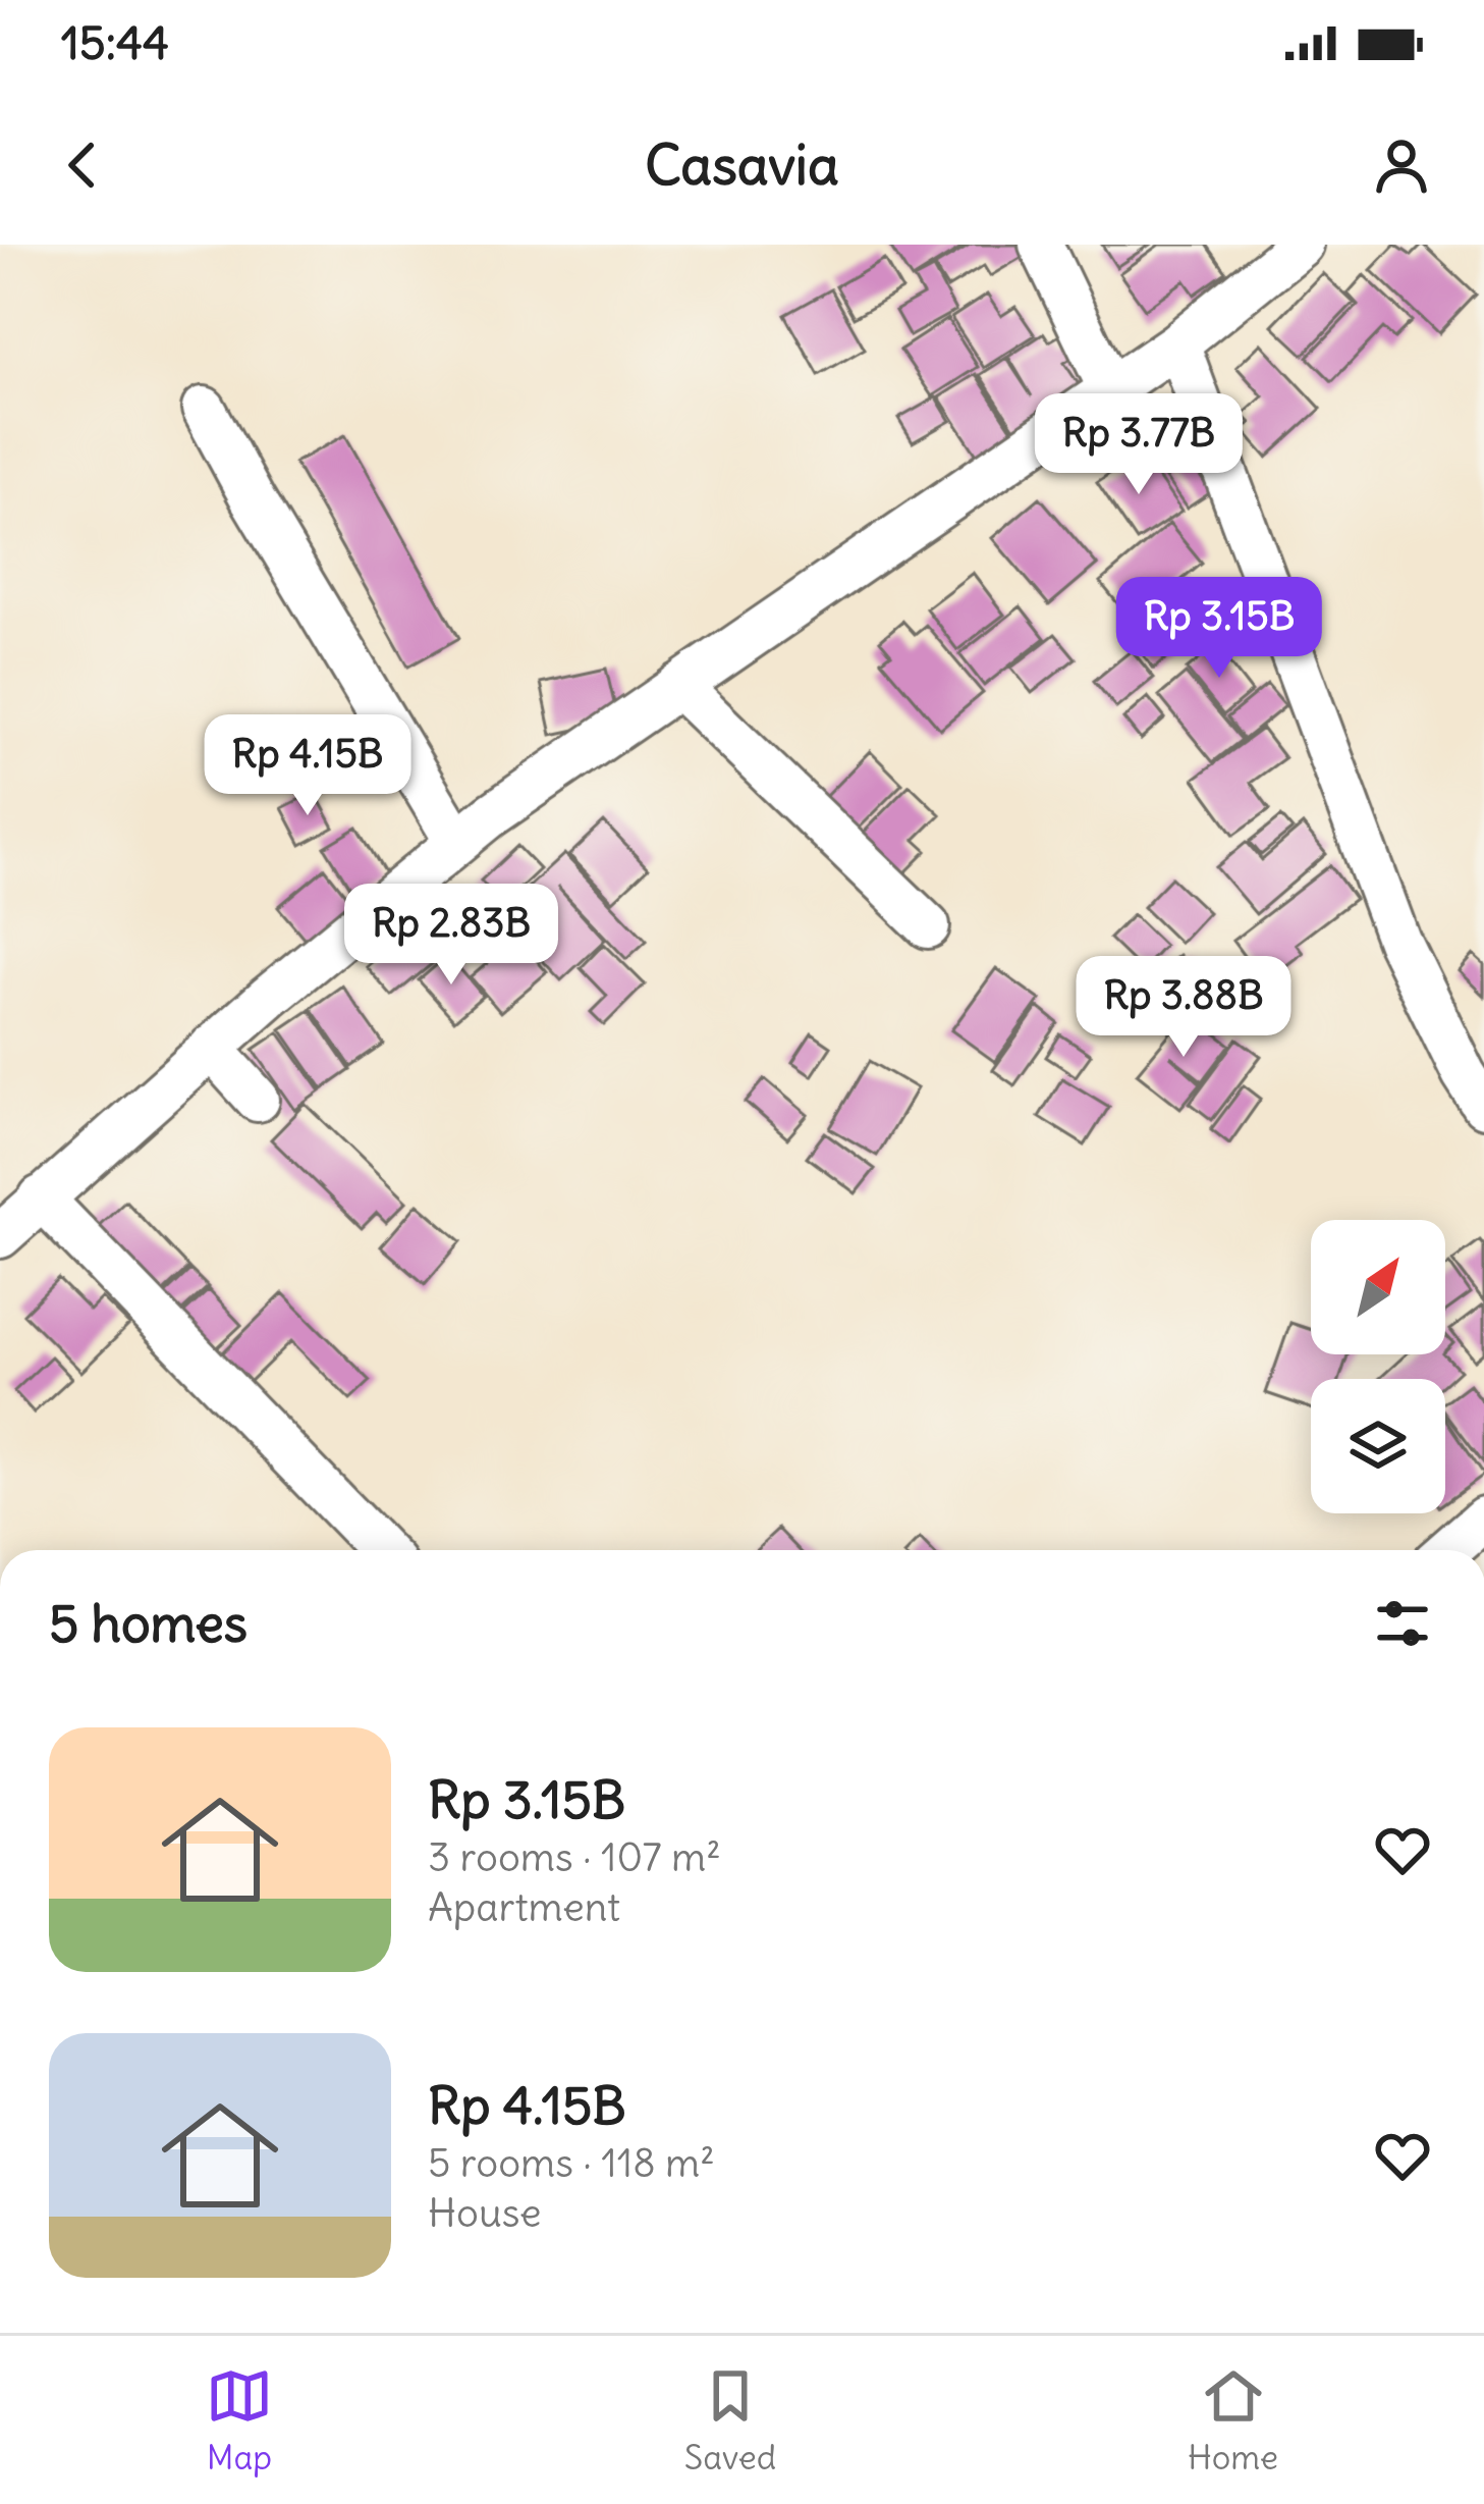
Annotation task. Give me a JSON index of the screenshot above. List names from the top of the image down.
{
  "north": "top right",
  "page": {
    "status": "15:44",
    "header": "Casavia",
    "price": [
      "Rp 3.77B",
      "Rp 3.15B",
      "Rp 4.15B",
      "Rp 2.83B",
      "Rp 3.88B"
    ],
    "heading": "5 homes",
    "list": [
      {
        "name": "Rp 3.15B",
        "note": "3 rooms · 107 m² · Apartment"
      },
      {
        "name": "Rp 4.15B",
        "note": "5 rooms · 118 m² · House"
      }
    ],
    "tabs": ["Map", "Saved", "Home"]
  }
}
